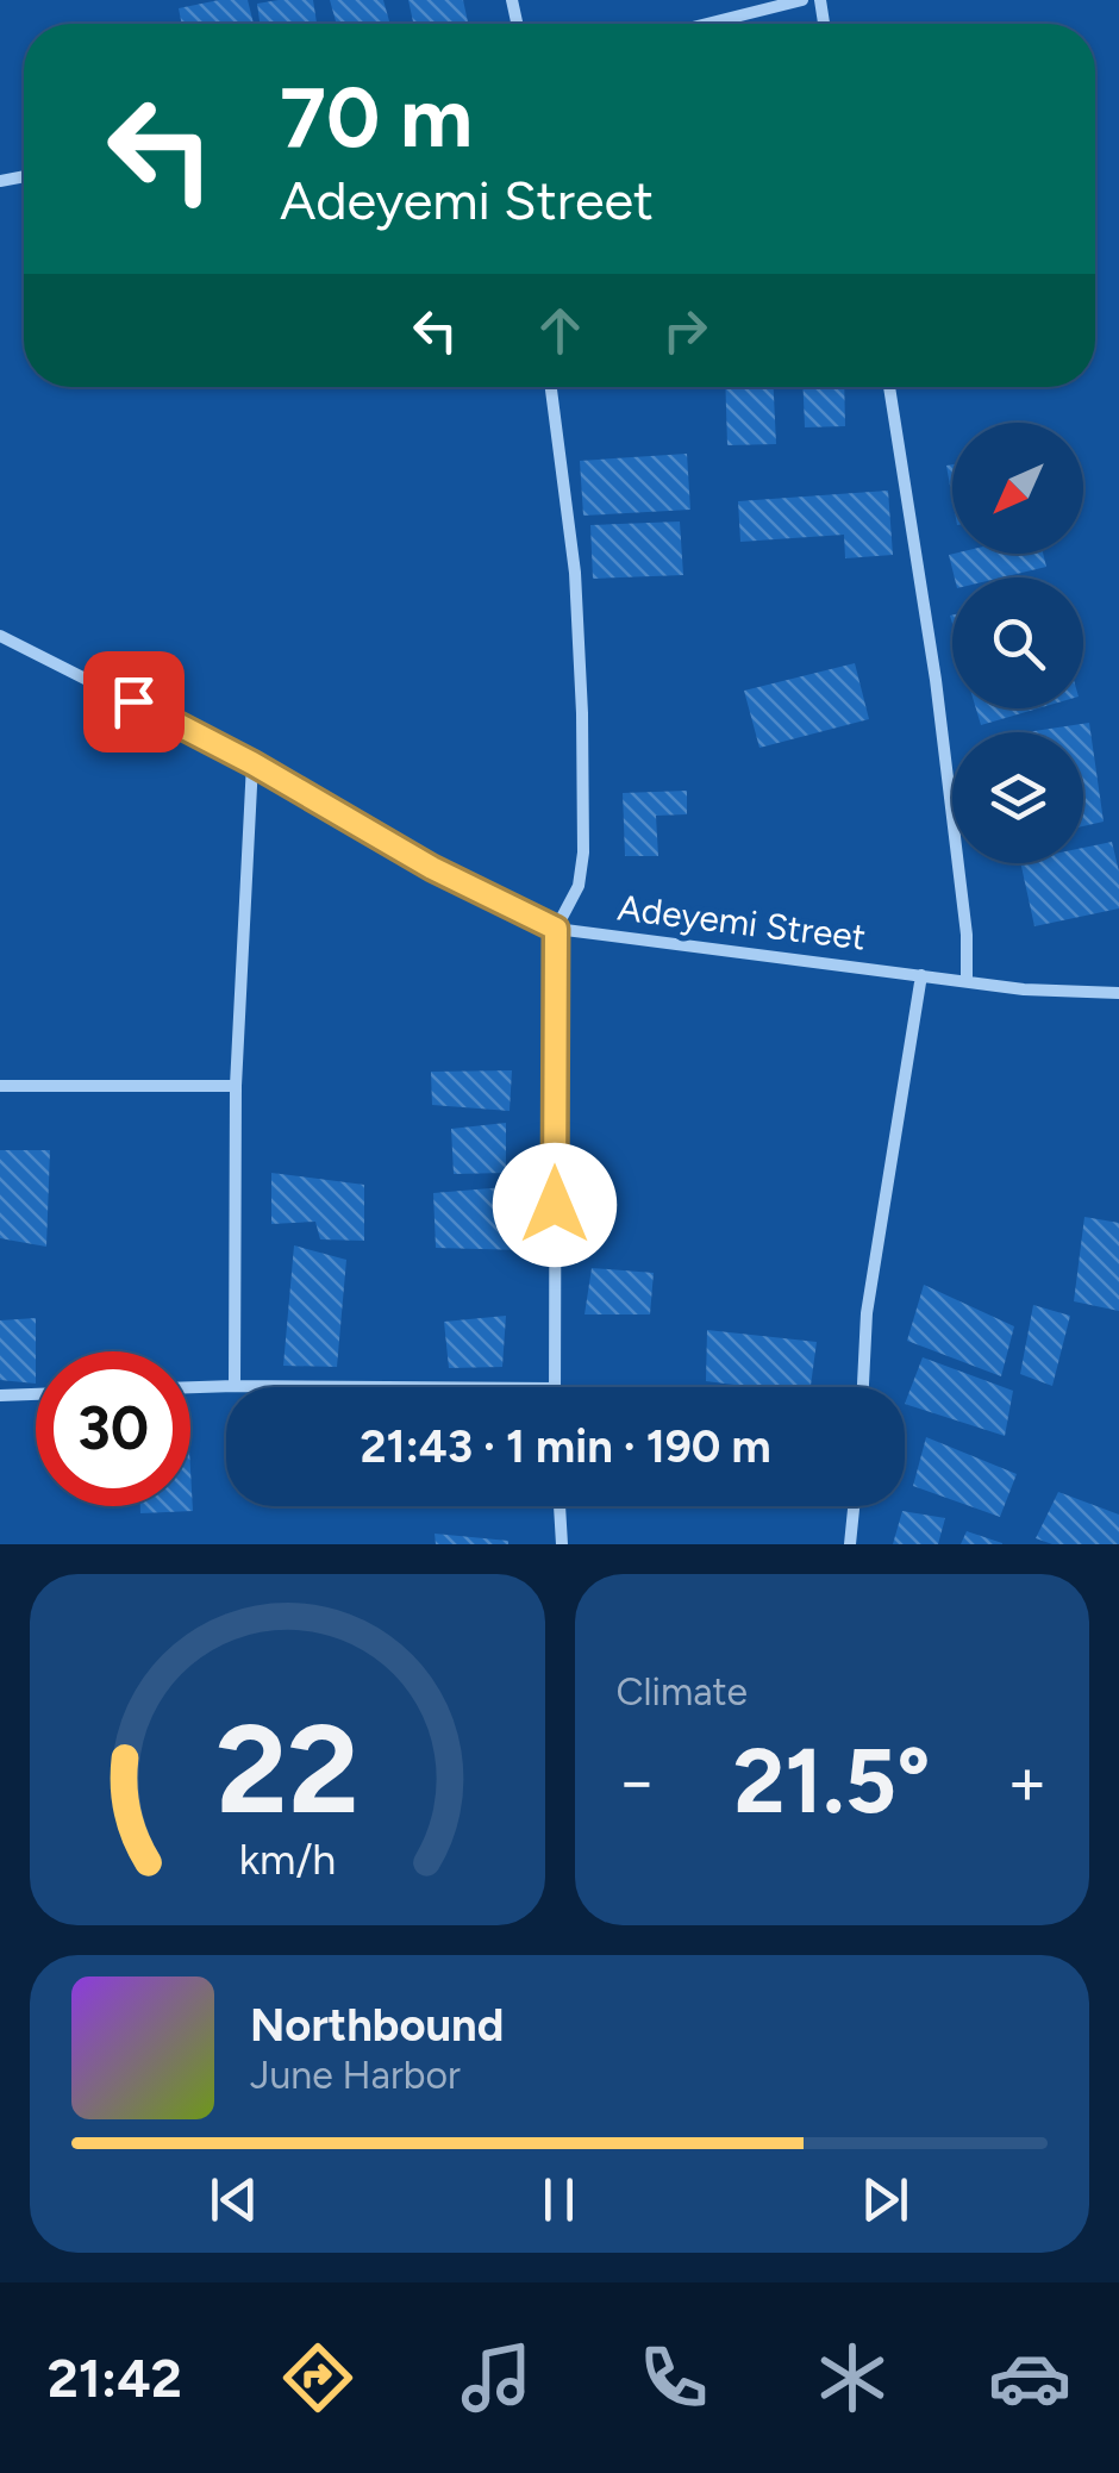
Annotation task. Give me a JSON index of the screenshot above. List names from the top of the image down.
{
  "streets": {
    "street": ["Adeyemi Street"]
  },
  "north": "bottom left",
  "page": {
    "turn": ["70 m", "Adeyemi Street"],
    "limit": "30",
    "trip": "21:43 · 1 min · 190 m",
    "tile": "Climate",
    "heat": ["−", "21.5°", "+"],
    "song": ["Northbound", "June Harbor"],
    "tabs": "21:42",
    "gauge": ["22", "km/h"]
  }
}
